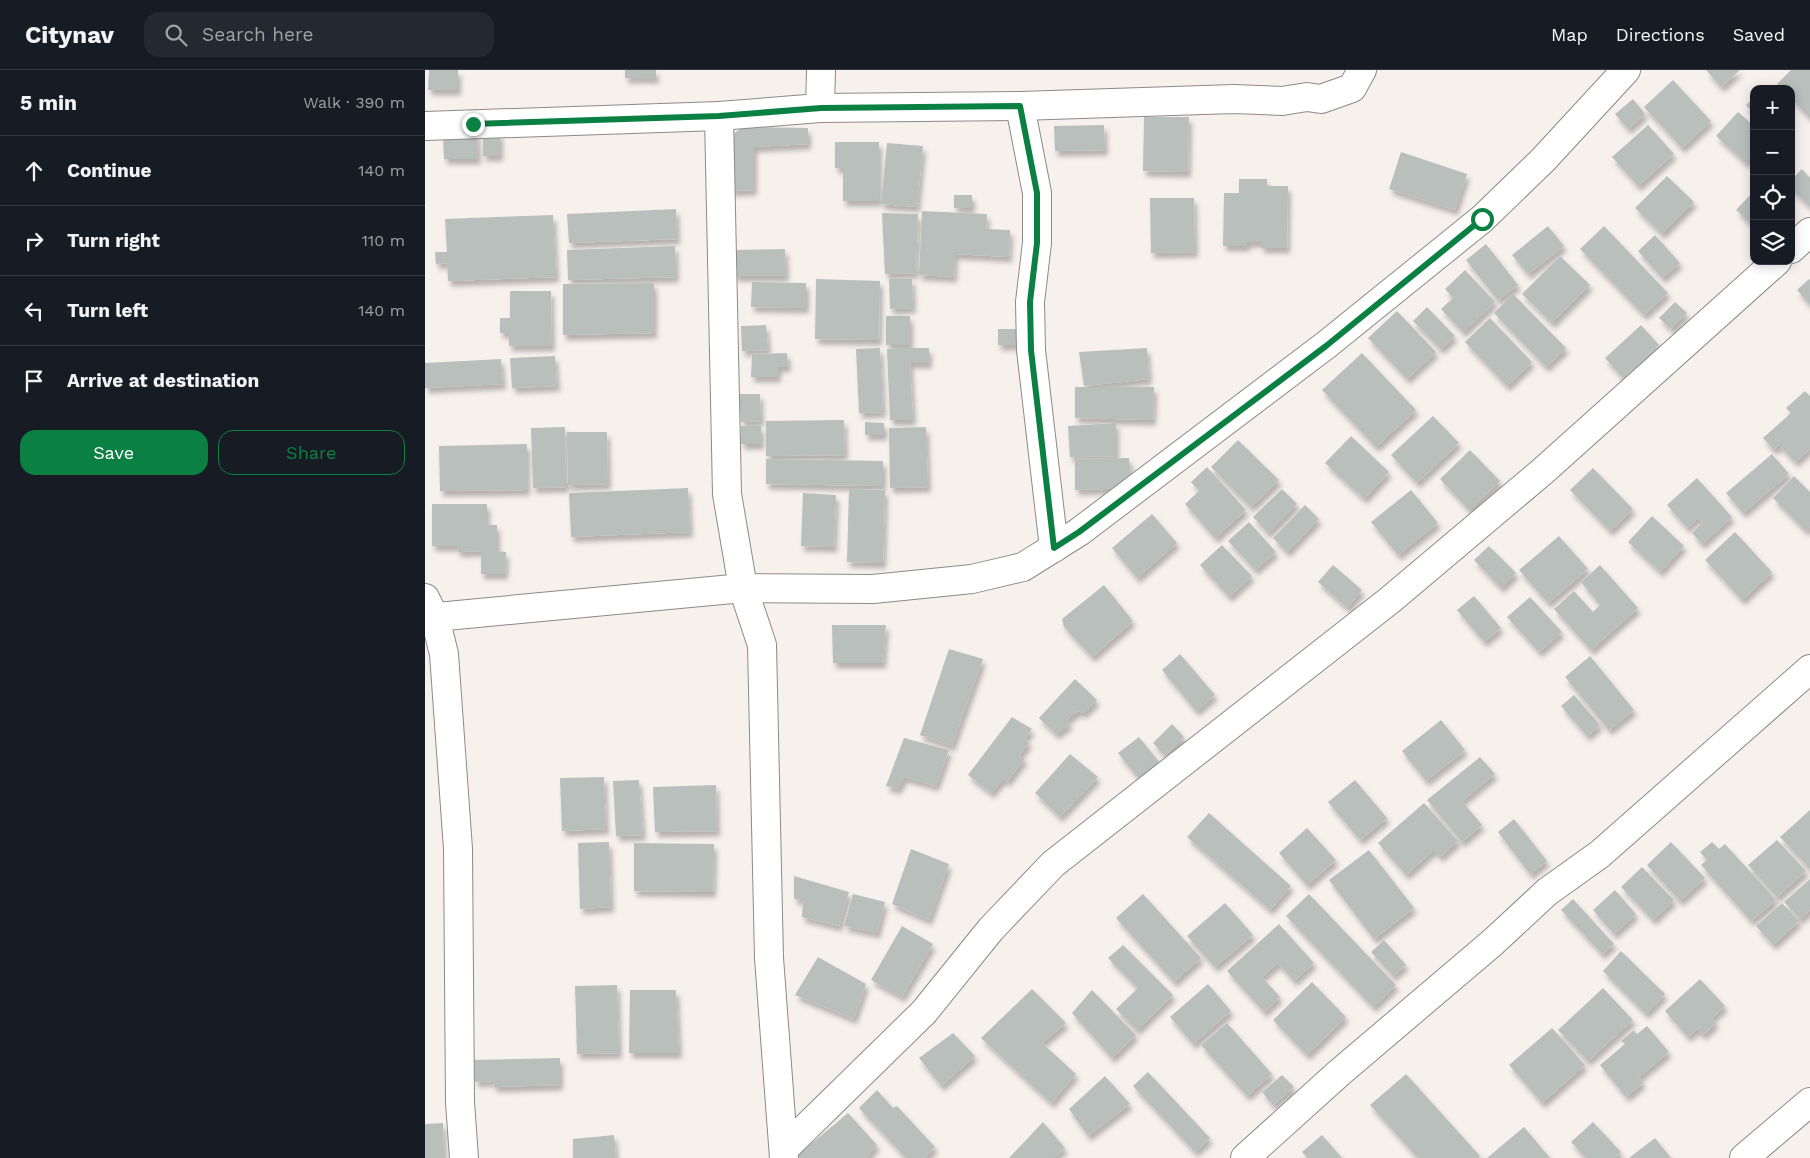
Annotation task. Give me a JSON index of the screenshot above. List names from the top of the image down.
{
  "page": {
    "header": "Citynav",
    "search": "Search here",
    "nav": ["Map", "Directions", "Saved"],
    "heading": ["5 min", "Walk · 390 m"],
    "map_buttons": ["+", "−"],
    "list": [
      ["Continue", "140 m"],
      ["Turn right", "110 m"],
      ["Turn left", "140 m"],
      "Arrive at destination"
    ],
    "buttons": ["Save", "Share"]
  }
}
